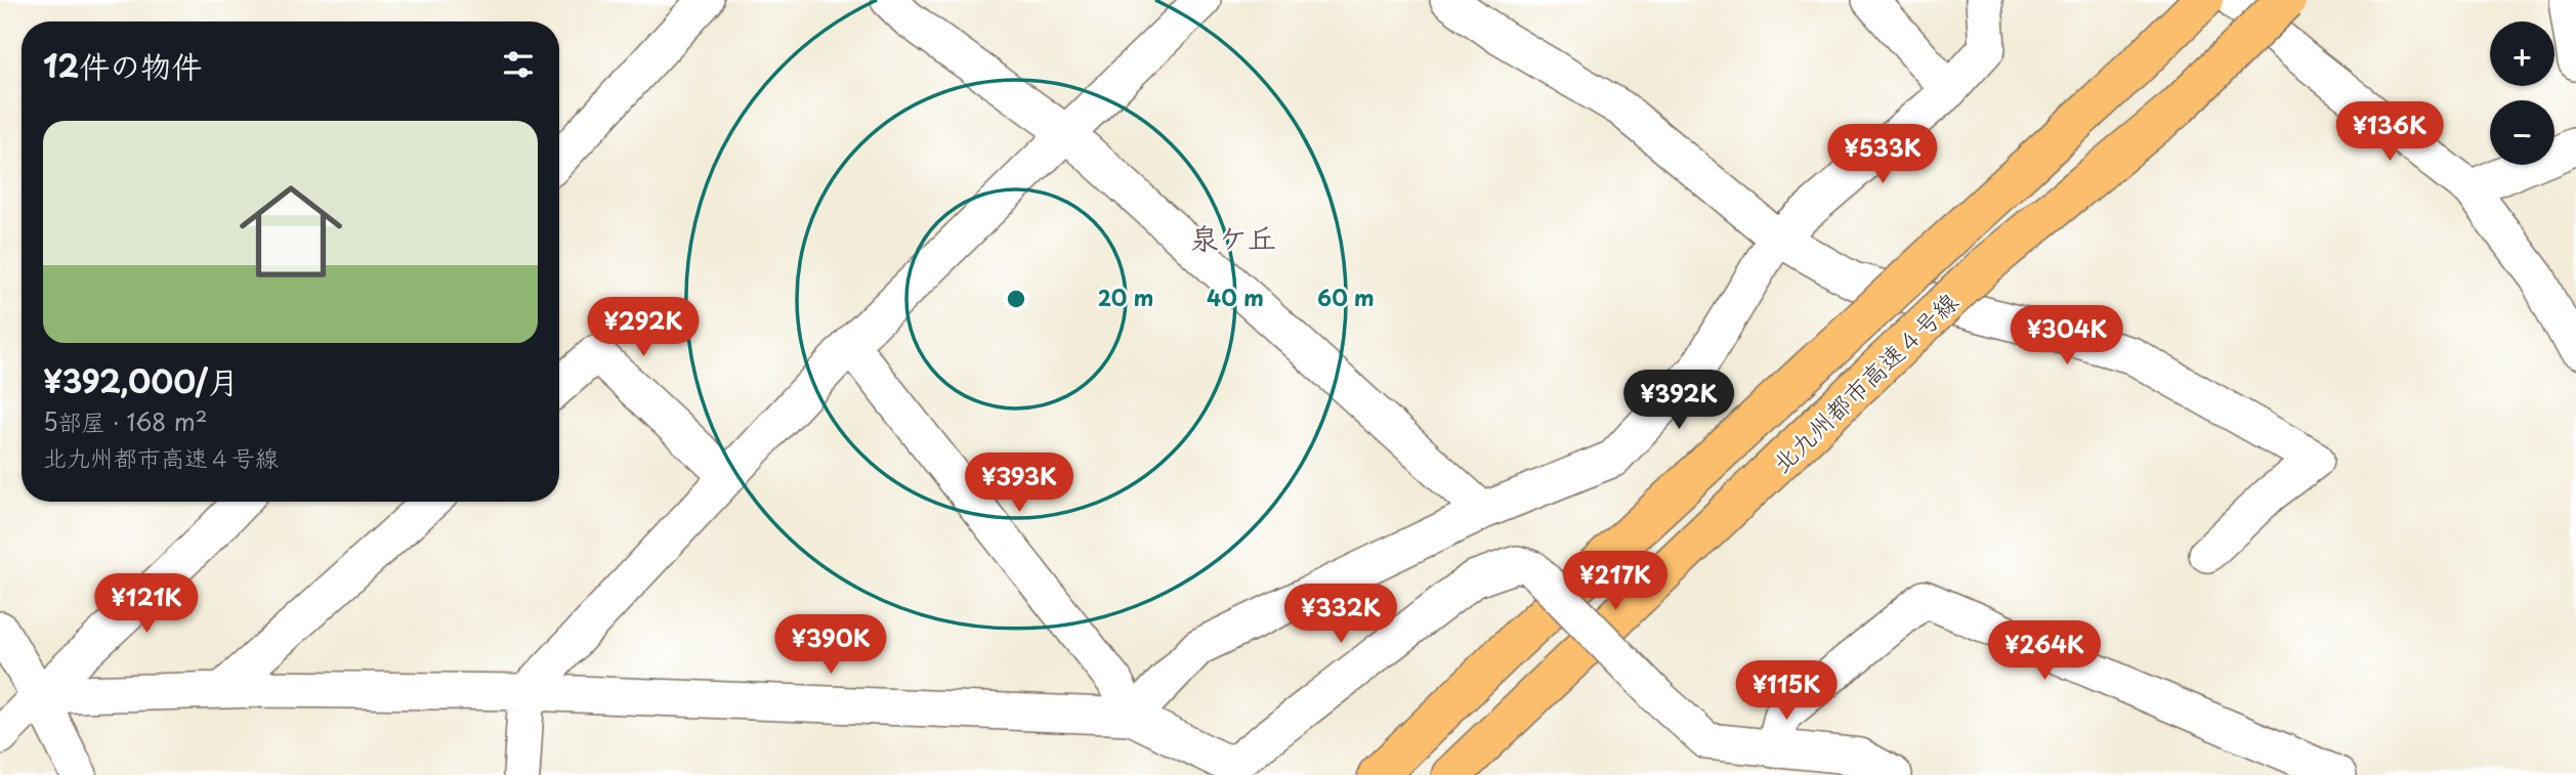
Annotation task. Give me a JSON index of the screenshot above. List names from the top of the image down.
{
  "streets": {
    "highway": ["北九州都市高速４号線"]
  },
  "districts": ["泉ケ丘"],
  "page": {
    "map_buttons": ["+", "−"],
    "heading": "12件の物件",
    "price": [
      "¥136K",
      "¥533K",
      "¥292K",
      "¥304K",
      "¥392K",
      "¥393K",
      "¥217K",
      "¥121K",
      "¥332K",
      "¥390K",
      "¥264K",
      "¥115K"
    ],
    "list": [
      {
        "name": "¥392,000/月",
        "note": "5部屋 · 168 m² · 北九州都市高速４号線"
      }
    ]
  },
  "rings": ["20 m", "40 m", "60 m"]
}
